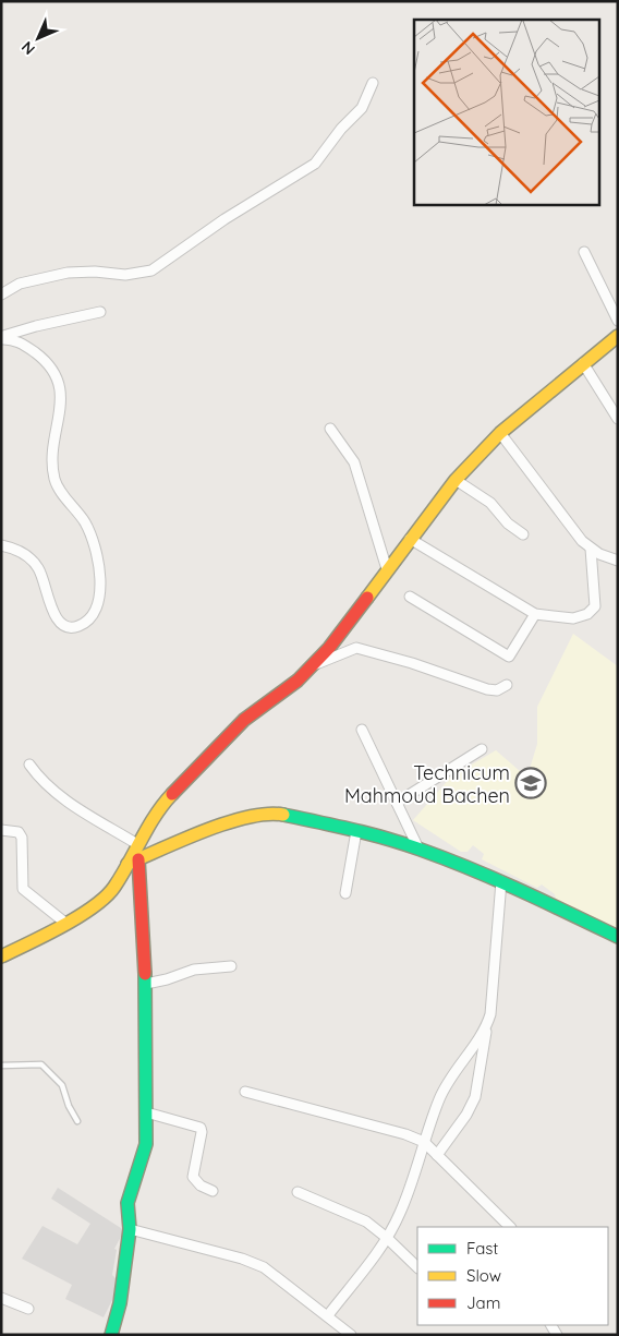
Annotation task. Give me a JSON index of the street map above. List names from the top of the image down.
{
  "places": {
    "school or university": ["Technicum Mahmoud Bachen"]
  },
  "legend": ["Fast", "Slow", "Jam"],
  "north": "bottom left"
}
